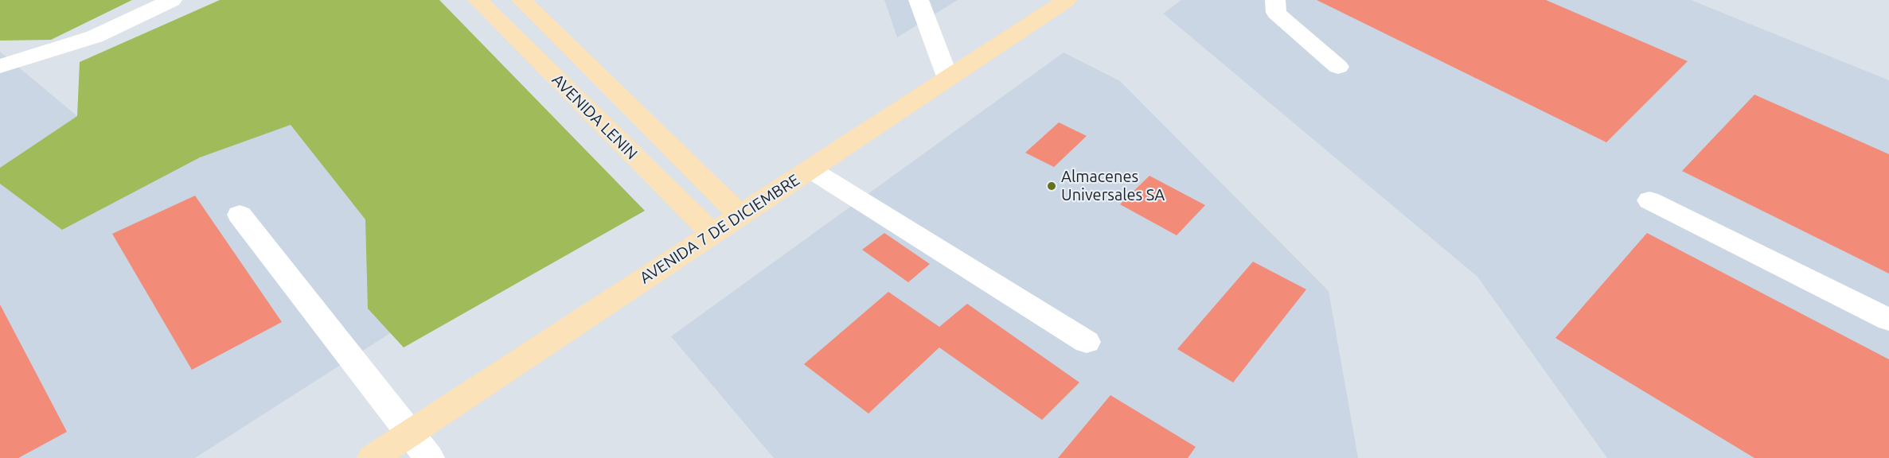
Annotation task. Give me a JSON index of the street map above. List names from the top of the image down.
{
  "streets": {
    "main road": ["AVENIDA LENIN", "AVENIDA 7 DE DICIEMBRE"]
  },
  "crossings": [
    ["AVENIDA LENIN", "AVENIDA 7 DE DICIEMBRE"]
  ],
  "places": ["Almacenes Universales SA"]
}
